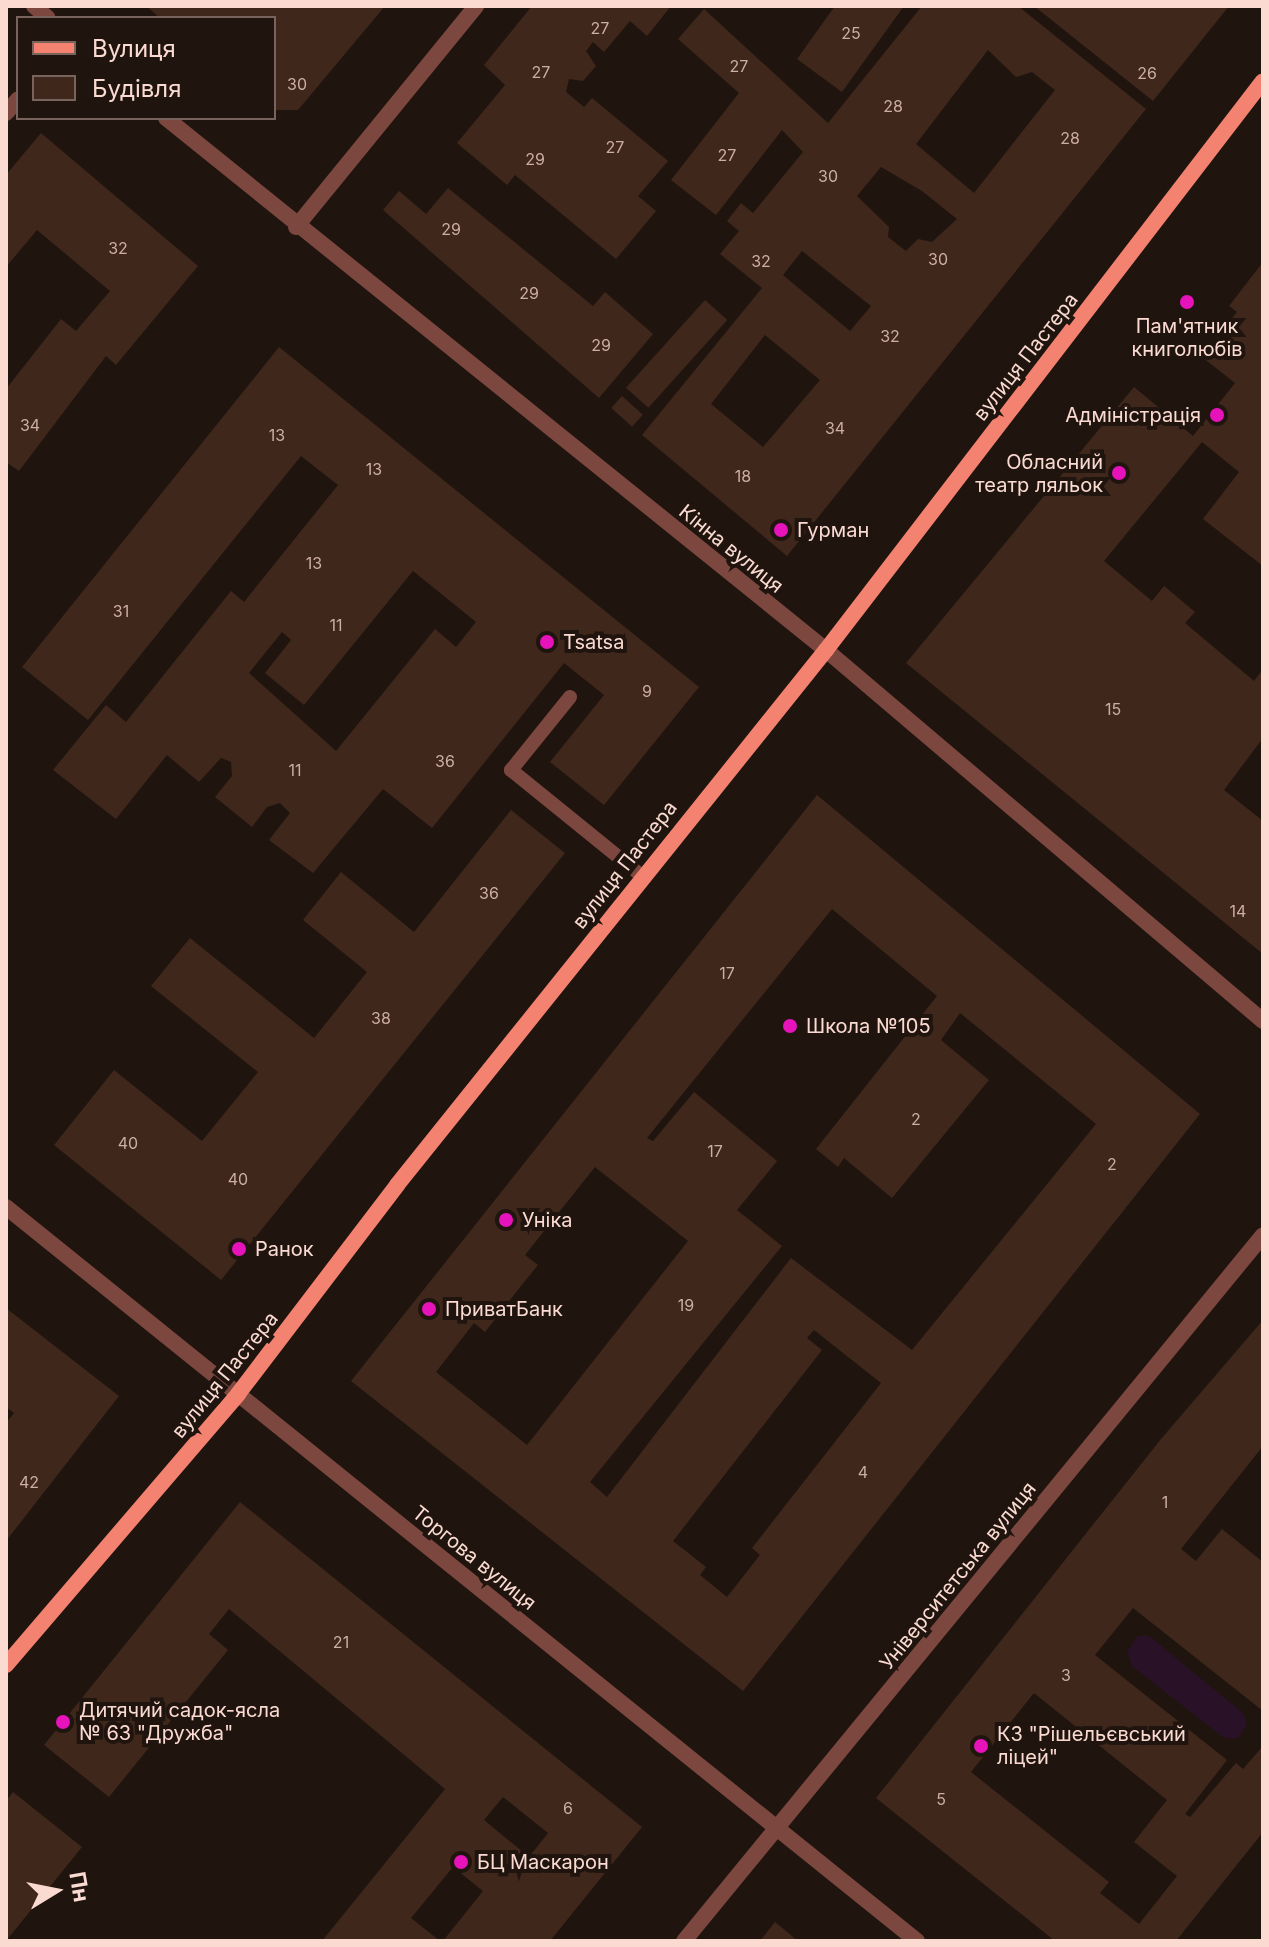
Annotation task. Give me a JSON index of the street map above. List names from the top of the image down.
{
  "streets": {
    "street": [
      "вулиця Пастера",
      "Кінна вулиця",
      "Торгова вулиця",
      "Університетська вулиця"
    ]
  },
  "crossings": [
    ["вулиця Пастера", "Кінна вулиця"],
    ["вулиця Пастера", "Торгова вулиця"],
    ["Торгова вулиця", "Університетська вулиця"]
  ],
  "places": [
    "Пам'ятник книголюбів",
    "Адміністрація",
    "Обласний театр ляльок",
    "Гурман",
    "Tsatsa",
    "Школа №105",
    "Уніка",
    "Ранок",
    "ПриватБанк",
    "Дитячий садок-ясла № 63 \"Дружба\"",
    "КЗ \"Рішельєвський ліцей\"",
    "БЦ Маскарон"
  ],
  "house_numbers": [
    "27",
    "25",
    "27",
    "27",
    "26",
    "30",
    "28",
    "28",
    "27",
    "27",
    "29",
    "30",
    "29",
    "32",
    "30",
    "32",
    "29",
    "32",
    "29",
    "34",
    "34",
    "13",
    "13",
    "18",
    "13",
    "31",
    "11",
    "9",
    "15",
    "36",
    "11",
    "36",
    "14",
    "17",
    "38",
    "2",
    "40",
    "17",
    "2",
    "40",
    "19",
    "4",
    "42",
    "1",
    "21",
    "3",
    "5",
    "6"
  ],
  "legend": ["Вулиця", "Будівля"],
  "north": "right"
}
